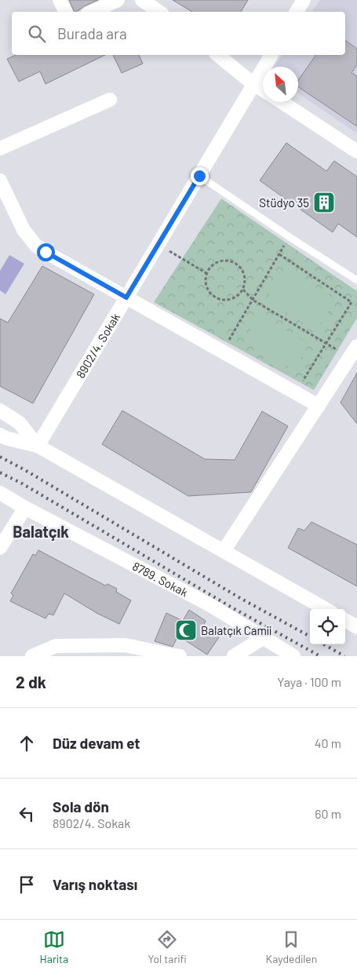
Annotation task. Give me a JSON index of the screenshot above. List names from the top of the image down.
{
  "streets": {
    "street": ["8902/4. Sokak", "8789. Sokak"]
  },
  "districts": ["Balatçık"],
  "places": {
    "building": ["Stüdyo 35"],
    "mosque": ["Balatçık Camii"]
  },
  "north": "top left",
  "page": {
    "search": "Burada ara",
    "heading": ["2 dk", "Yaya · 100 m"],
    "list": [
      ["Düz devam et", "40 m"],
      ["Sola dön", "8902/4. Sokak", "60 m"],
      "Varış noktası"
    ],
    "nav": ["Harita", "Yol tarifi", "Kaydedilen"]
  }
}
